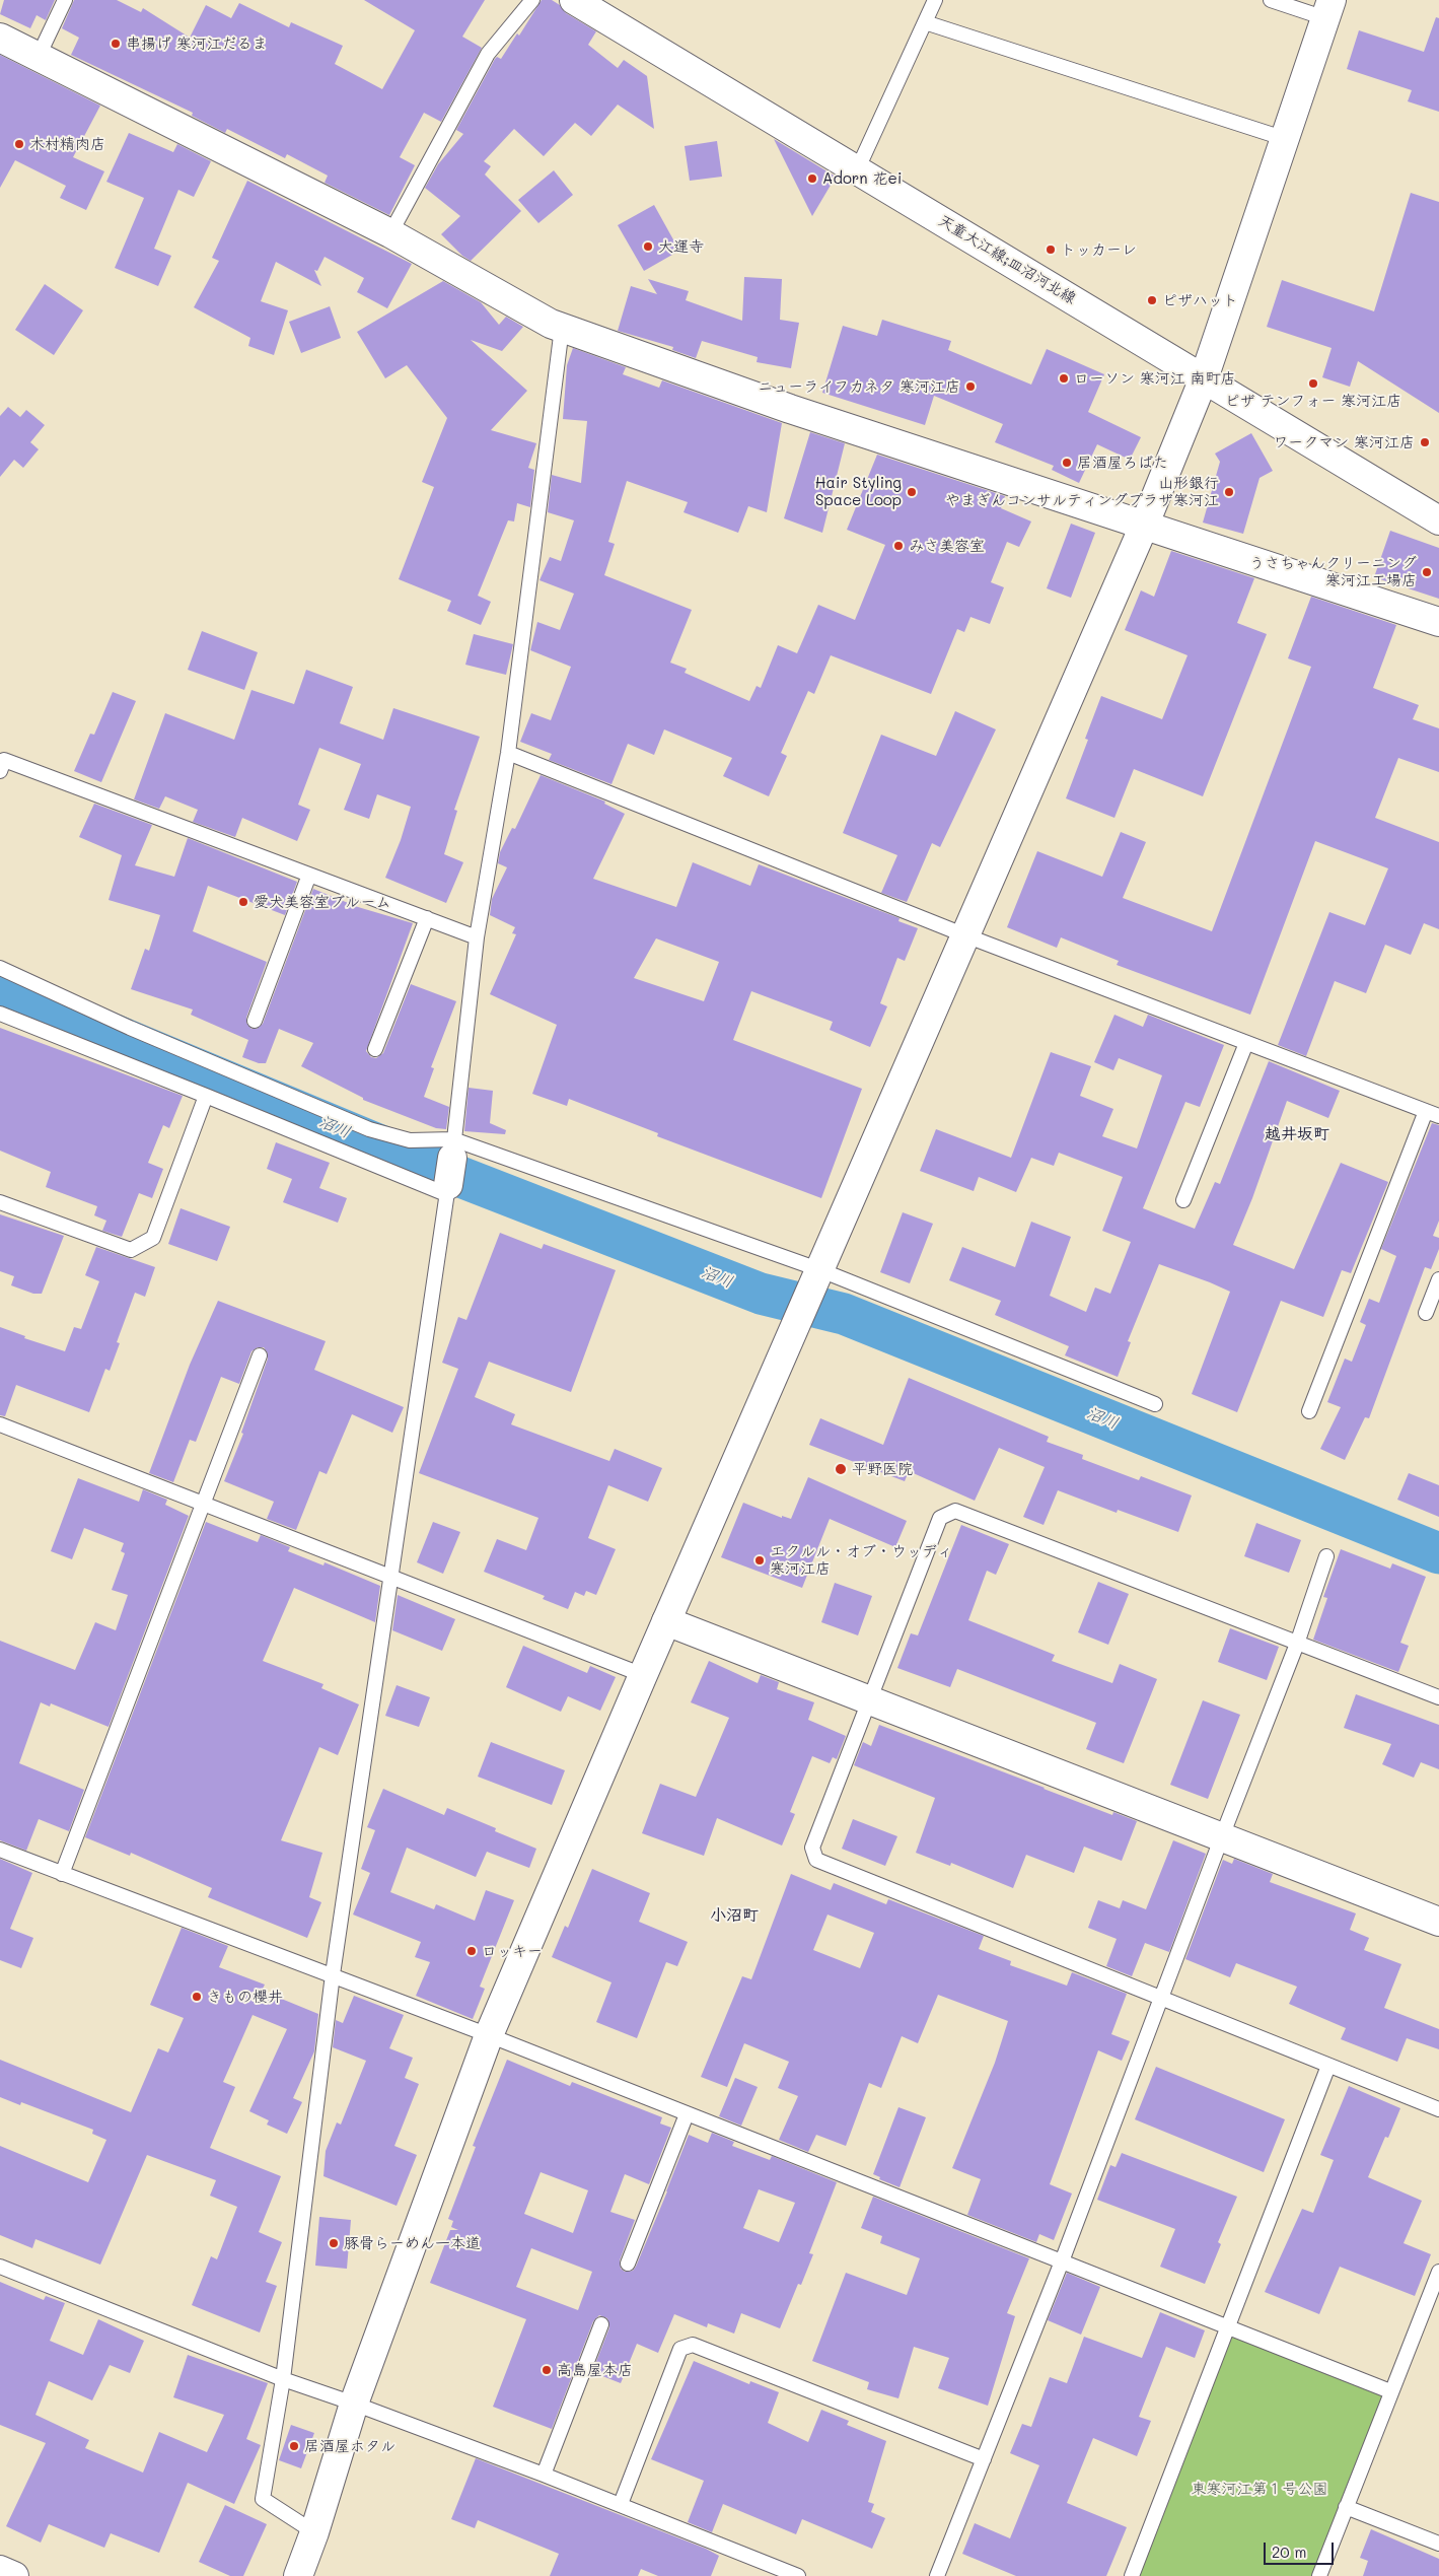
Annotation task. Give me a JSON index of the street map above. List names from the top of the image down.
{
  "streets": {
    "street": ["天童大江線;皿沼河北線"]
  },
  "districts": ["越井坂町", "小沼町"],
  "water": ["沼川"],
  "parks": ["東寒河江第１号公園"],
  "places": [
    "串揚げ 寒河江だるま",
    "木村精肉店",
    "Adorn 花ei",
    "大運寺",
    "トッカーレ",
    "ピザハット",
    "ローソン 寒河江 南町店",
    "ピザ テンフォー 寒河江店",
    "ニューライフカネタ 寒河江店",
    "ワークマン 寒河江店",
    "居酒屋ろばた",
    "Hair Styling Space Loop",
    "山形銀行 やまぎんコンサルティングプラザ寒河江",
    "みさ美容室",
    "うさちゃんクリーニング 寒河江工場店",
    "愛犬美容室ブルーム",
    "平野医院",
    "エクルル・オブ・ウッディ 寒河江店",
    "ロッキー",
    "きもの櫻井",
    "豚骨らーめん一本道",
    "高島屋本店",
    "居酒屋ホタル"
  ],
  "scale_bar": "20 m"
}
